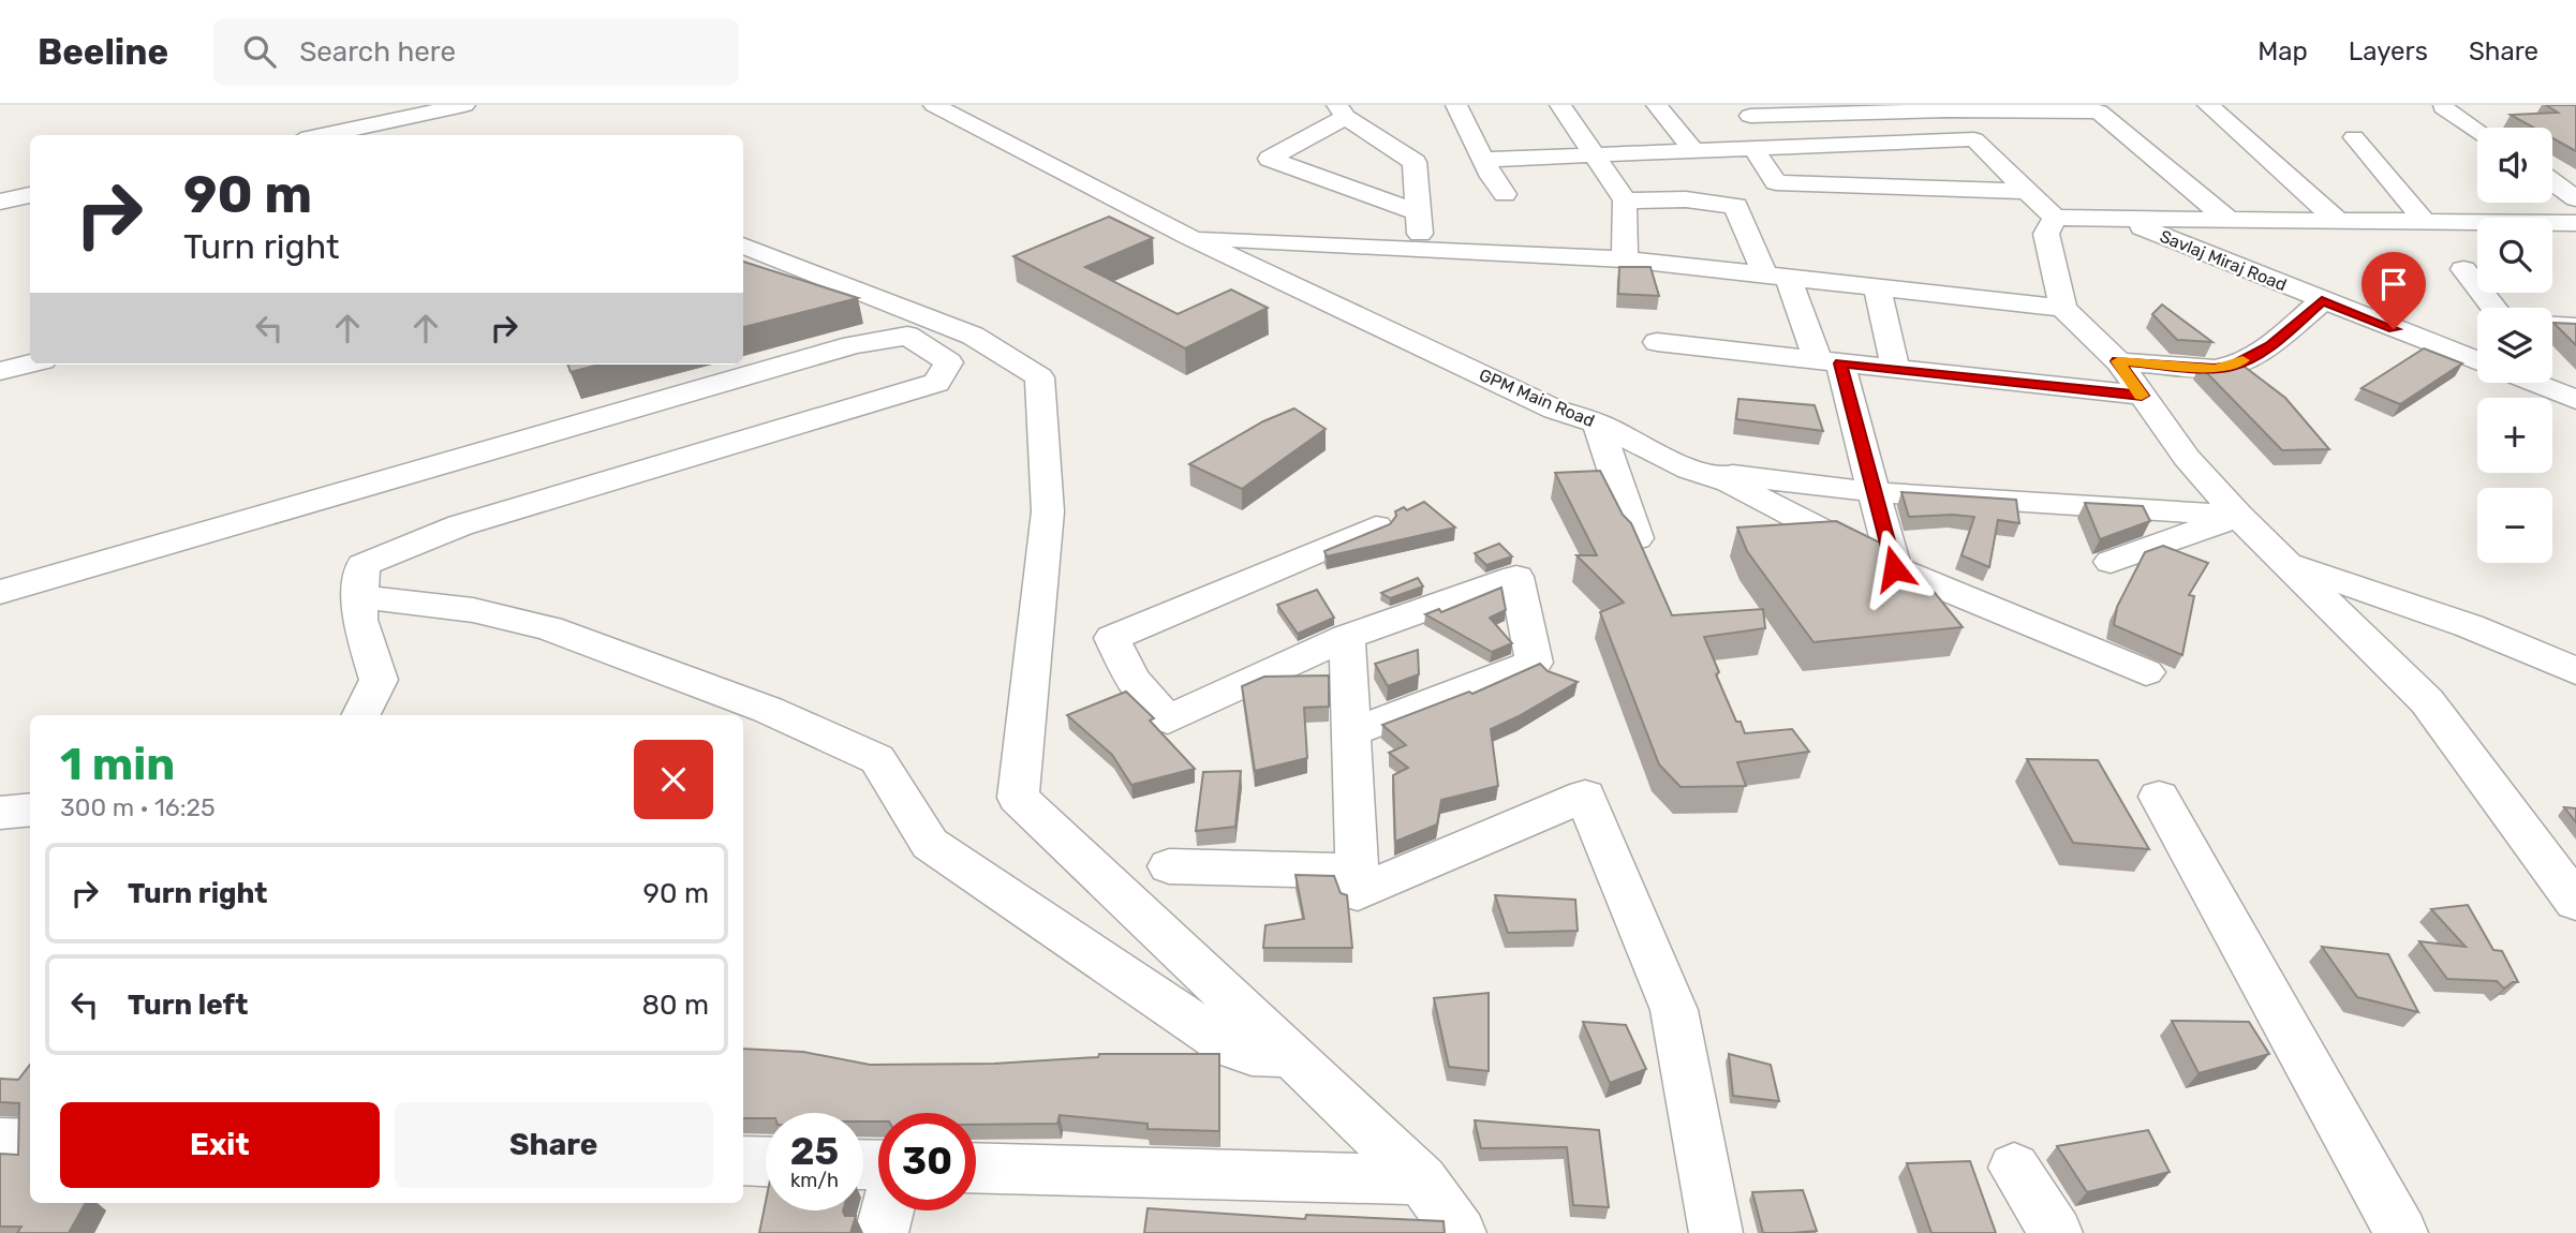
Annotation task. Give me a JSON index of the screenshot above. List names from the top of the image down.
{
  "streets": {
    "street": ["Savlaj Miraj Road", "GPM Main Road"]
  },
  "page": {
    "header": "Beeline",
    "search": "Search here",
    "nav": ["Map", "Layers", "Share"],
    "map_buttons": ["+", "−"],
    "turn": ["90 m", "Turn right"],
    "heading": ["1 min", "300 m · 16:25"],
    "list": [
      {
        "name": "Turn right",
        "value": "90 m"
      },
      {
        "name": "Turn left",
        "value": "80 m"
      }
    ],
    "buttons": ["Exit", "Share"],
    "speed": "25 km/h",
    "limit": "30"
  }
}
